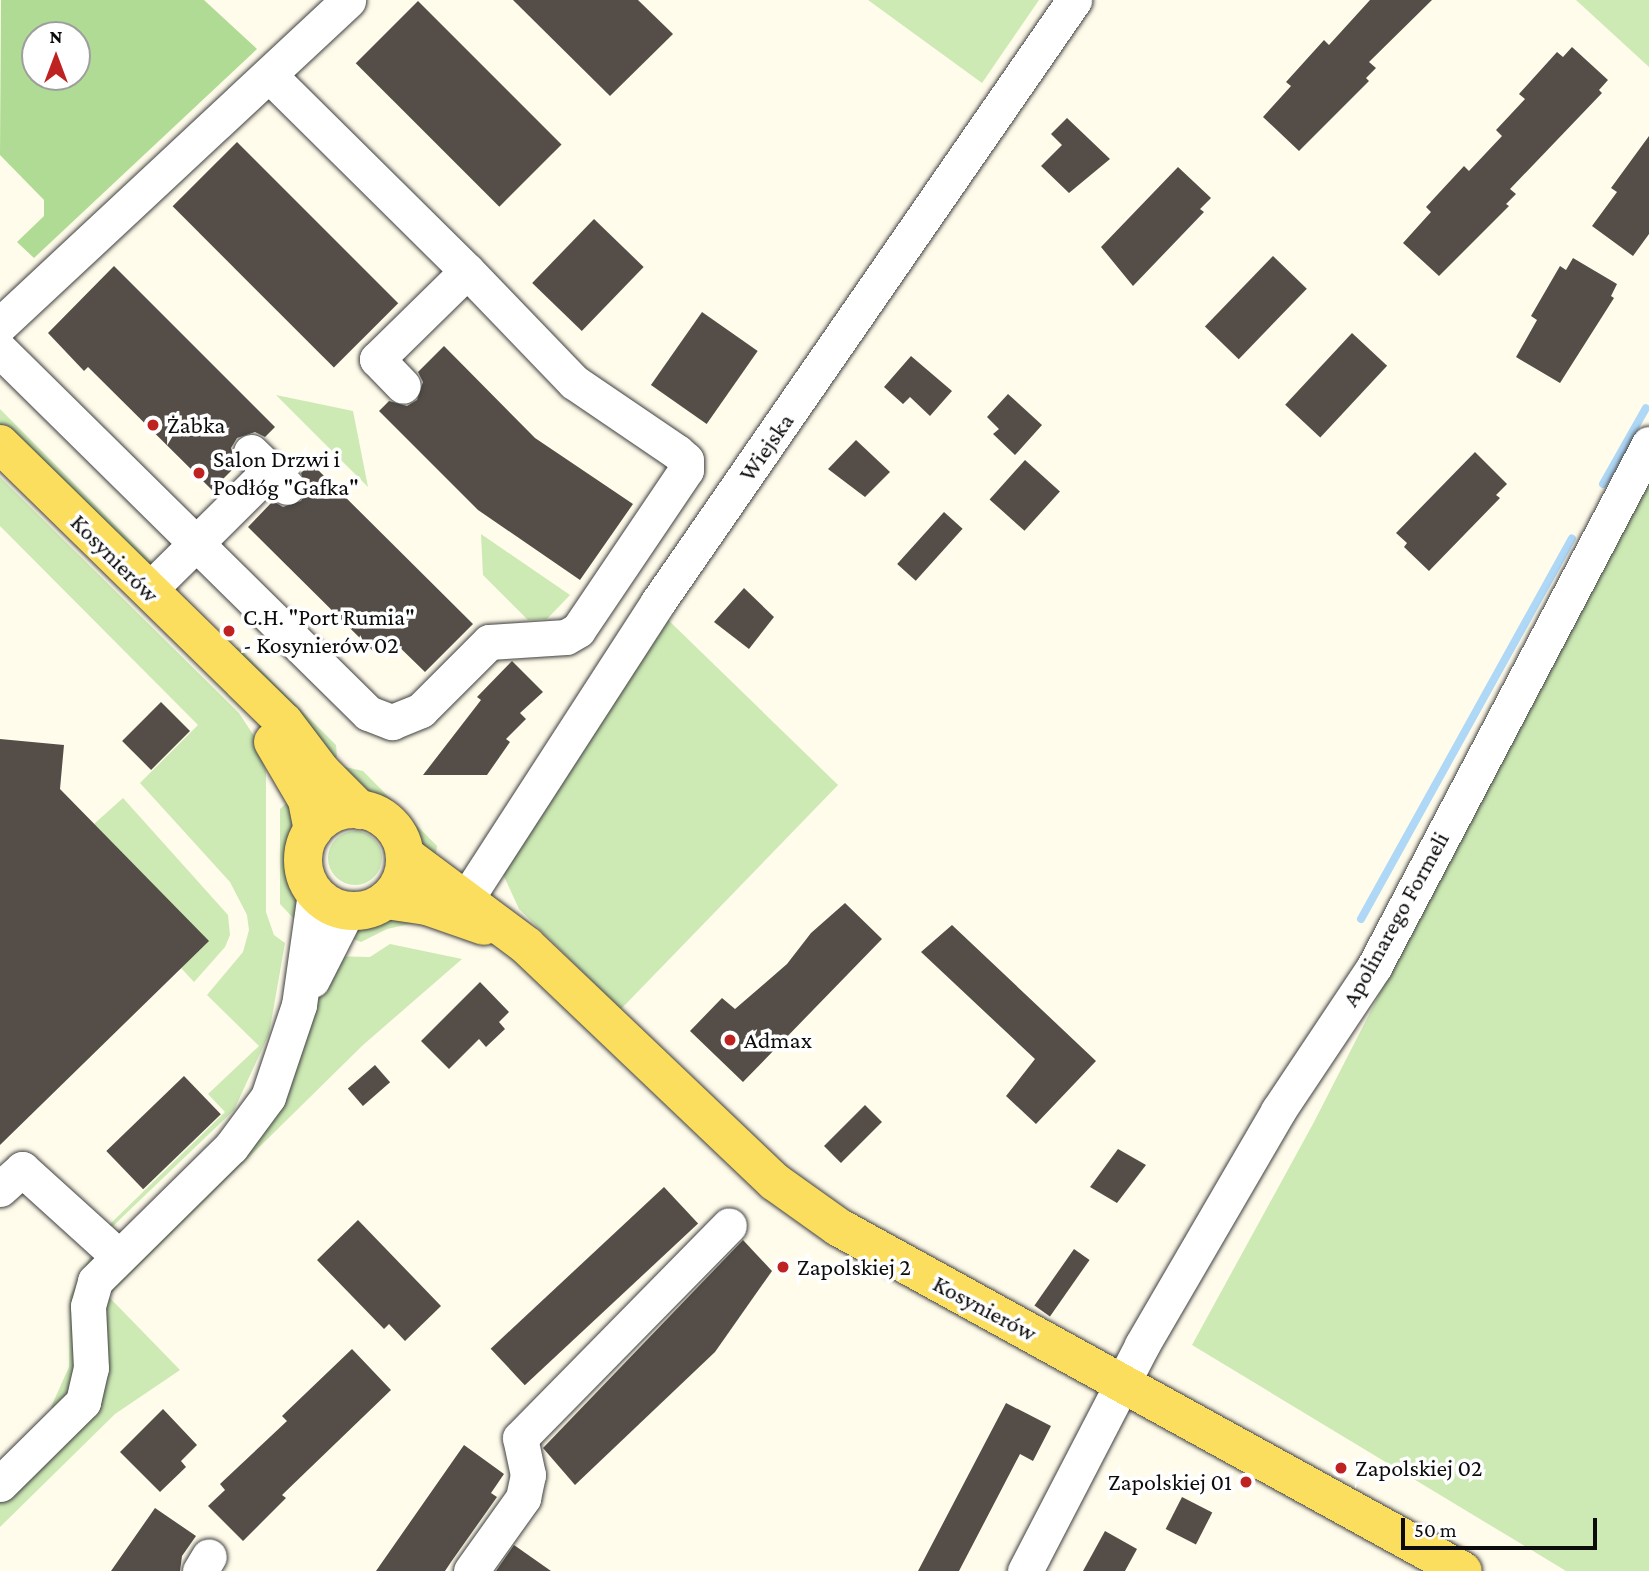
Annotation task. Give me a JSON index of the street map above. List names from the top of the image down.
{
  "streets": {
    "main road": ["Kosynierów"],
    "street": ["Wiejska", "Apolinarego Formeli"]
  },
  "crossings": [
    ["Wiejska", "Kosynierów"],
    ["Kosynierów", "Apolinarego Formeli"]
  ],
  "places": [
    "Żabka",
    "Salon Drzwi i Podłóg \"Gafka\"",
    "C.H. \"Port Rumia\" - Kosynierów 02",
    "Admax",
    "Zapolskiej 2",
    "Zapolskiej 02",
    "Zapolskiej 01"
  ],
  "scale_bar": "50 m",
  "north": "top"
}
